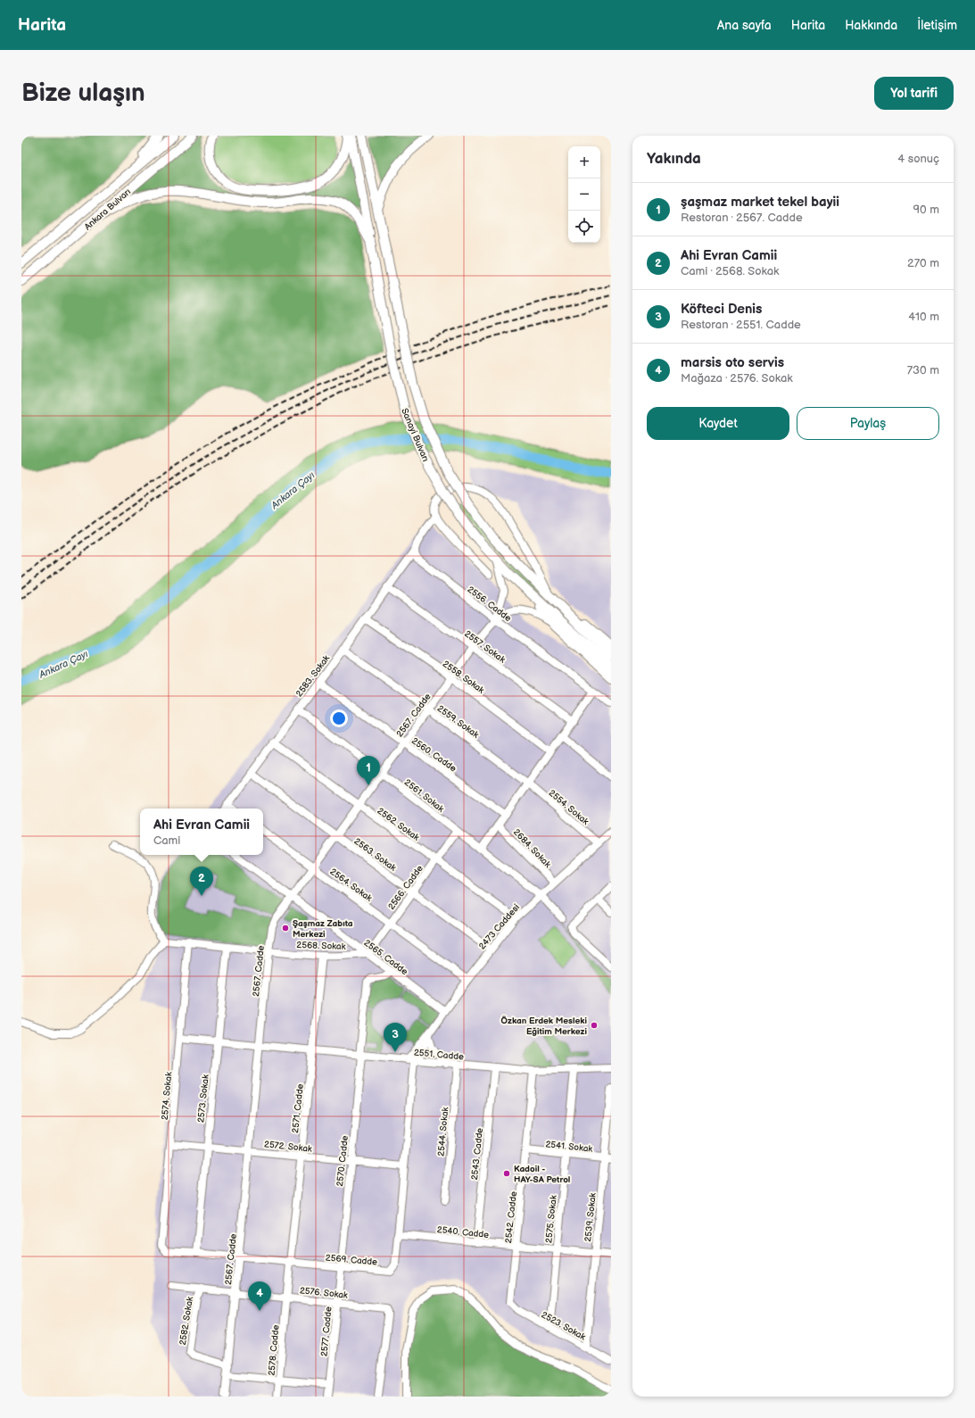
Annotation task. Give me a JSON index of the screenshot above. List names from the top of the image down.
{
  "streets": {
    "main road": ["Ankara Bulvarı", "Sanayi Bulvarı"],
    "street": [
      "2556. Cadde",
      "2557. Sokak",
      "2583. Sokak",
      "2558. Sokak",
      "2567. Cadde",
      "2559. Sokak",
      "2560. Cadde",
      "2561. Sokak",
      "2554. Sokak",
      "2562. Sokak",
      "2684. Sokak",
      "2563. Sokak",
      "2564. Sokak",
      "2566. Cadde",
      "2473 Caddesi",
      "2568. Sokak",
      "2565. Cadde",
      "2551. Cadde",
      "2574. Sokak",
      "2573. Sokak",
      "2571. Cadde",
      "2544. Sokak",
      "2572. Sokak",
      "2541. Sokak",
      "2543. Cadde",
      "2570. Cadde",
      "2542. Cadde",
      "2539. Sokak",
      "2575. Sokak",
      "2540. Cadde",
      "2569. Cadde",
      "2576. Sokak",
      "2582. Sokak",
      "2523. Sokak",
      "2577. Cadde",
      "2578. Cadde"
    ]
  },
  "crossings": [
    ["2556. Cadde", "2583. Sokak"],
    ["2556. Cadde", "2567. Cadde"],
    ["2557. Sokak", "2583. Sokak"],
    ["2557. Sokak", "2567. Cadde"],
    ["2583. Sokak", "2558. Sokak"],
    ["2583. Sokak", "2559. Sokak"],
    ["2583. Sokak", "2560. Cadde"],
    ["2583. Sokak", "2561. Sokak"],
    ["2583. Sokak", "2562. Sokak"],
    ["2583. Sokak", "2563. Sokak"],
    ["2558. Sokak", "2567. Cadde"],
    ["2567. Cadde", "2559. Sokak"],
    ["2567. Cadde", "2560. Cadde"],
    ["2567. Cadde", "2561. Sokak"],
    ["2567. Cadde", "2562. Sokak"],
    ["2567. Cadde", "2563. Sokak"],
    ["2567. Cadde", "2564. Sokak"],
    ["2567. Cadde", "2568. Sokak"],
    ["2567. Cadde", "2565. Cadde"],
    ["2567. Cadde", "2551. Cadde"],
    ["2567. Cadde", "2572. Sokak"],
    ["2567. Cadde", "2569. Cadde"],
    ["2567. Cadde", "2576. Sokak"],
    ["2567. Cadde", "2582. Sokak"],
    ["2559. Sokak", "2554. Sokak"],
    ["2561. Sokak", "2566. Cadde"],
    ["2561. Sokak", "2473 Caddesi"],
    ["2554. Sokak", "2473 Caddesi"],
    ["2562. Sokak", "2566. Cadde"],
    ["2562. Sokak", "2473 Caddesi"],
    ["2684. Sokak", "2473 Caddesi"],
    ["2563. Sokak", "2566. Cadde"],
    ["2563. Sokak", "2473 Caddesi"],
    ["2564. Sokak", "2566. Cadde"],
    ["2564. Sokak", "2473 Caddesi"],
    ["2566. Cadde", "2568. Sokak"],
    ["2566. Cadde", "2565. Cadde"],
    ["2473 Caddesi", "2565. Cadde"],
    ["2473 Caddesi", "2551. Cadde"],
    ["2473 Caddesi", "2569. Cadde"],
    ["2568. Sokak", "2565. Cadde"],
    ["2568. Sokak", "2574. Sokak"],
    ["2568. Sokak", "2573. Sokak"],
    ["2568. Sokak", "2571. Cadde"],
    ["2565. Cadde", "2570. Cadde"],
    ["2551. Cadde", "2574. Sokak"],
    ["2551. Cadde", "2573. Sokak"],
    ["2551. Cadde", "2571. Cadde"],
    ["2551. Cadde", "2544. Sokak"],
    ["2551. Cadde", "2543. Cadde"],
    ["2551. Cadde", "2570. Cadde"],
    ["2551. Cadde", "2542. Cadde"],
    ["2551. Cadde", "2575. Sokak"],
    ["2551. Cadde", "2569. Cadde"],
    ["2574. Sokak", "2572. Sokak"],
    ["2574. Sokak", "2569. Cadde"],
    ["2573. Sokak", "2572. Sokak"],
    ["2573. Sokak", "2569. Cadde"],
    ["2571. Cadde", "2572. Sokak"],
    ["2571. Cadde", "2569. Cadde"],
    ["2571. Cadde", "2578. Cadde"],
    ["2572. Sokak", "2570. Cadde"],
    ["2572. Sokak", "2569. Cadde"],
    ["2541. Sokak", "2542. Cadde"],
    ["2541. Sokak", "2539. Sokak"],
    ["2541. Sokak", "2575. Sokak"],
    ["2543. Cadde", "2540. Cadde"],
    ["2570. Cadde", "2569. Cadde"],
    ["2570. Cadde", "2577. Cadde"],
    ["2542. Cadde", "2540. Cadde"],
    ["2542. Cadde", "2523. Sokak"],
    ["2539. Sokak", "2540. Cadde"],
    ["2539. Sokak", "2523. Sokak"],
    ["2575. Sokak", "2540. Cadde"],
    ["2575. Sokak", "2523. Sokak"],
    ["2540. Cadde", "2569. Cadde"],
    ["2569. Cadde", "2577. Cadde"],
    ["2569. Cadde", "2578. Cadde"],
    ["2576. Sokak", "2582. Sokak"],
    ["2576. Sokak", "2577. Cadde"],
    ["2576. Sokak", "2578. Cadde"]
  ],
  "water": ["Ankara Çayı"],
  "places": ["Şaşmaz Zabıta Merkezi", "Özkan Erdek Mesleki Eğitim Merkezi", "Kadoil - HAY-SA Petrol"],
  "page": {
    "header": "Harita",
    "nav": [
      "Ana sayfa",
      "Harita",
      "Hakkında",
      "İletişim"
    ],
    "buttons": [
      "Yol tarifi",
      ["Kaydet", "Paylaş"]
    ],
    "title": "Bize ulaşın",
    "heading": ["Yakında", "4 sonuç"],
    "map_buttons": ["+", "−"],
    "list": [
      {
        "mark": "1",
        "name": "şaşmaz market tekel bayii",
        "note": "Restoran · 2567. Cadde",
        "value": "90 m"
      },
      {
        "mark": "2",
        "name": "Ahi Evran Camii",
        "note": "Cami · 2568. Sokak",
        "value": "270 m"
      },
      {
        "mark": "3",
        "name": "Köfteci Denis",
        "note": "Restoran · 2551. Cadde",
        "value": "410 m"
      },
      {
        "mark": "4",
        "name": "marsis oto servis",
        "note": "Mağaza · 2576. Sokak",
        "value": "730 m"
      }
    ],
    "pins": [
      "1",
      "2",
      "3",
      "4"
    ],
    "popup": ["Ahi Evran Camii", "Cami"]
  }
}
